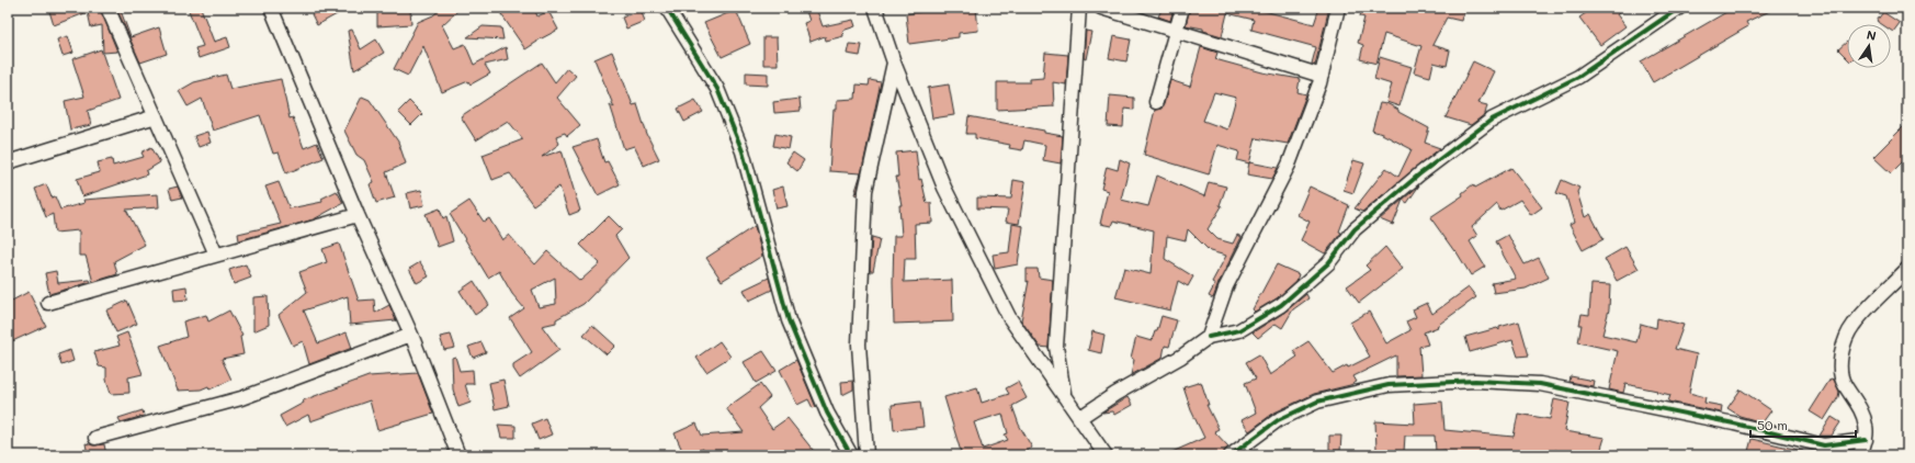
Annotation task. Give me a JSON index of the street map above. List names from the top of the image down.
{
  "scale_bar": "50 m",
  "north": "top"
}
